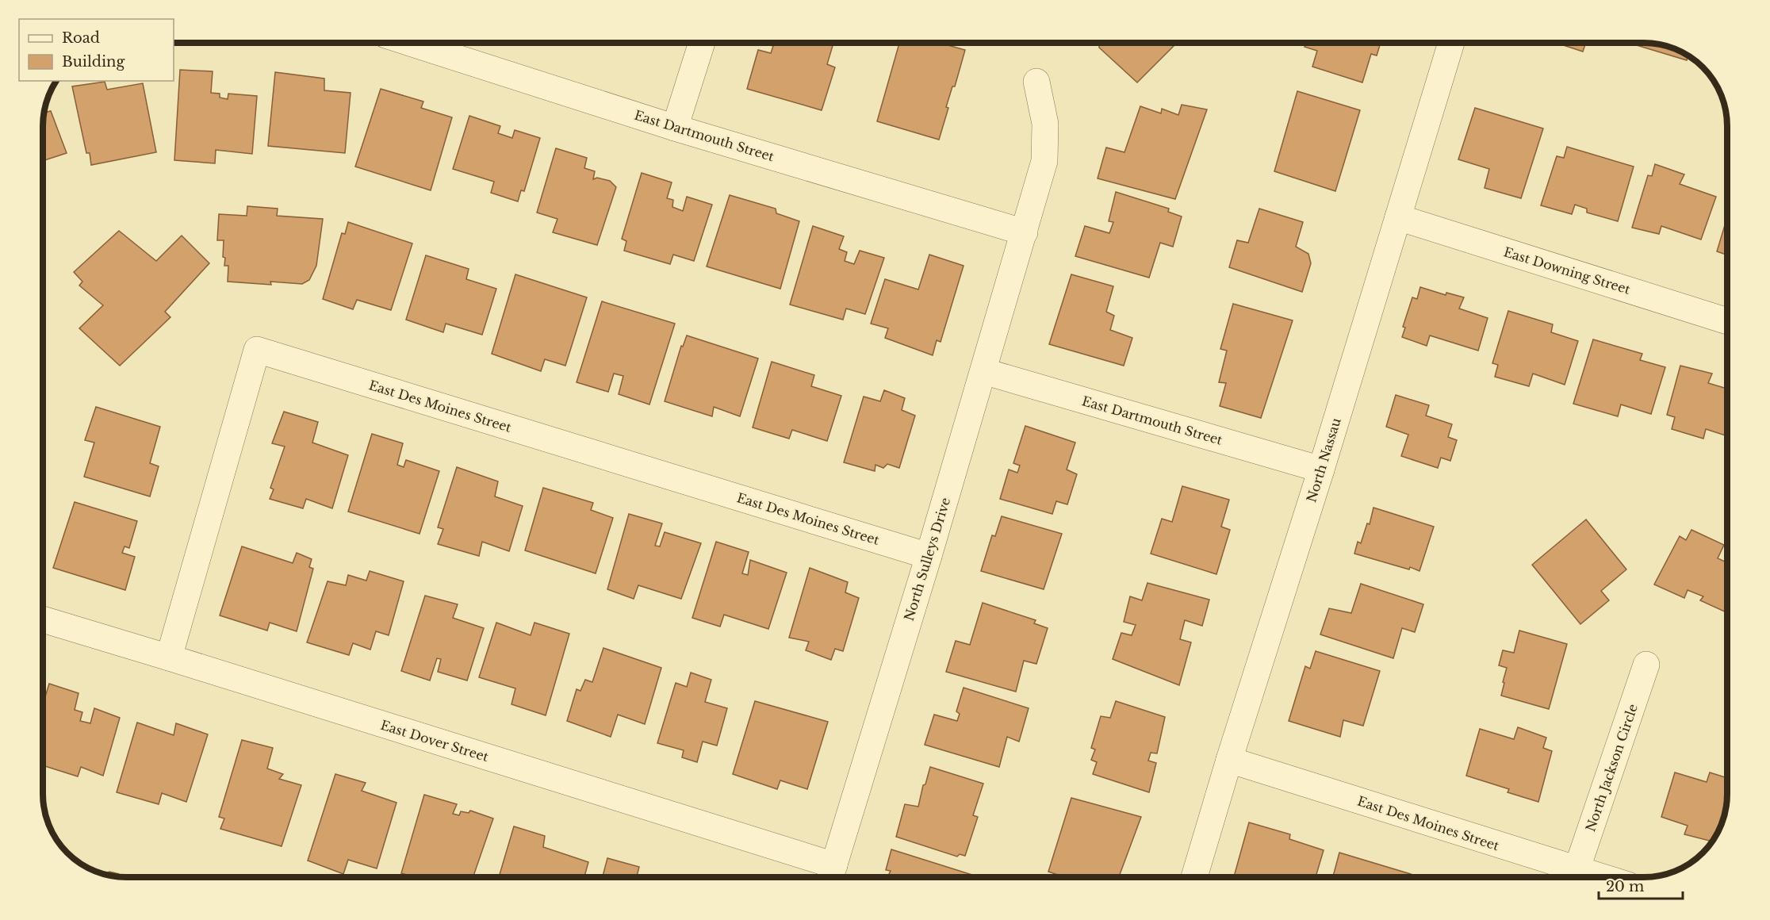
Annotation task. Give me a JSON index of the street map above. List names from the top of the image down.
{
  "streets": {
    "street": [
      "East Dartmouth Street",
      "East Downing Street",
      "East Des Moines Street",
      "North Nassau",
      "North Sulleys Drive",
      "East Dover Street",
      "North Jackson Circle"
    ]
  },
  "crossings": [
    ["East Dartmouth Street", "North Nassau"],
    ["East Dartmouth Street", "North Sulleys Drive"],
    ["East Downing Street", "North Nassau"],
    ["East Des Moines Street", "North Nassau"],
    ["East Des Moines Street", "North Sulleys Drive"],
    ["East Des Moines Street", "East Dover Street"],
    ["East Des Moines Street", "North Jackson Circle"],
    ["North Sulleys Drive", "East Dover Street"]
  ],
  "legend": ["Road", "Building"],
  "scale_bar": "20 m"
}
